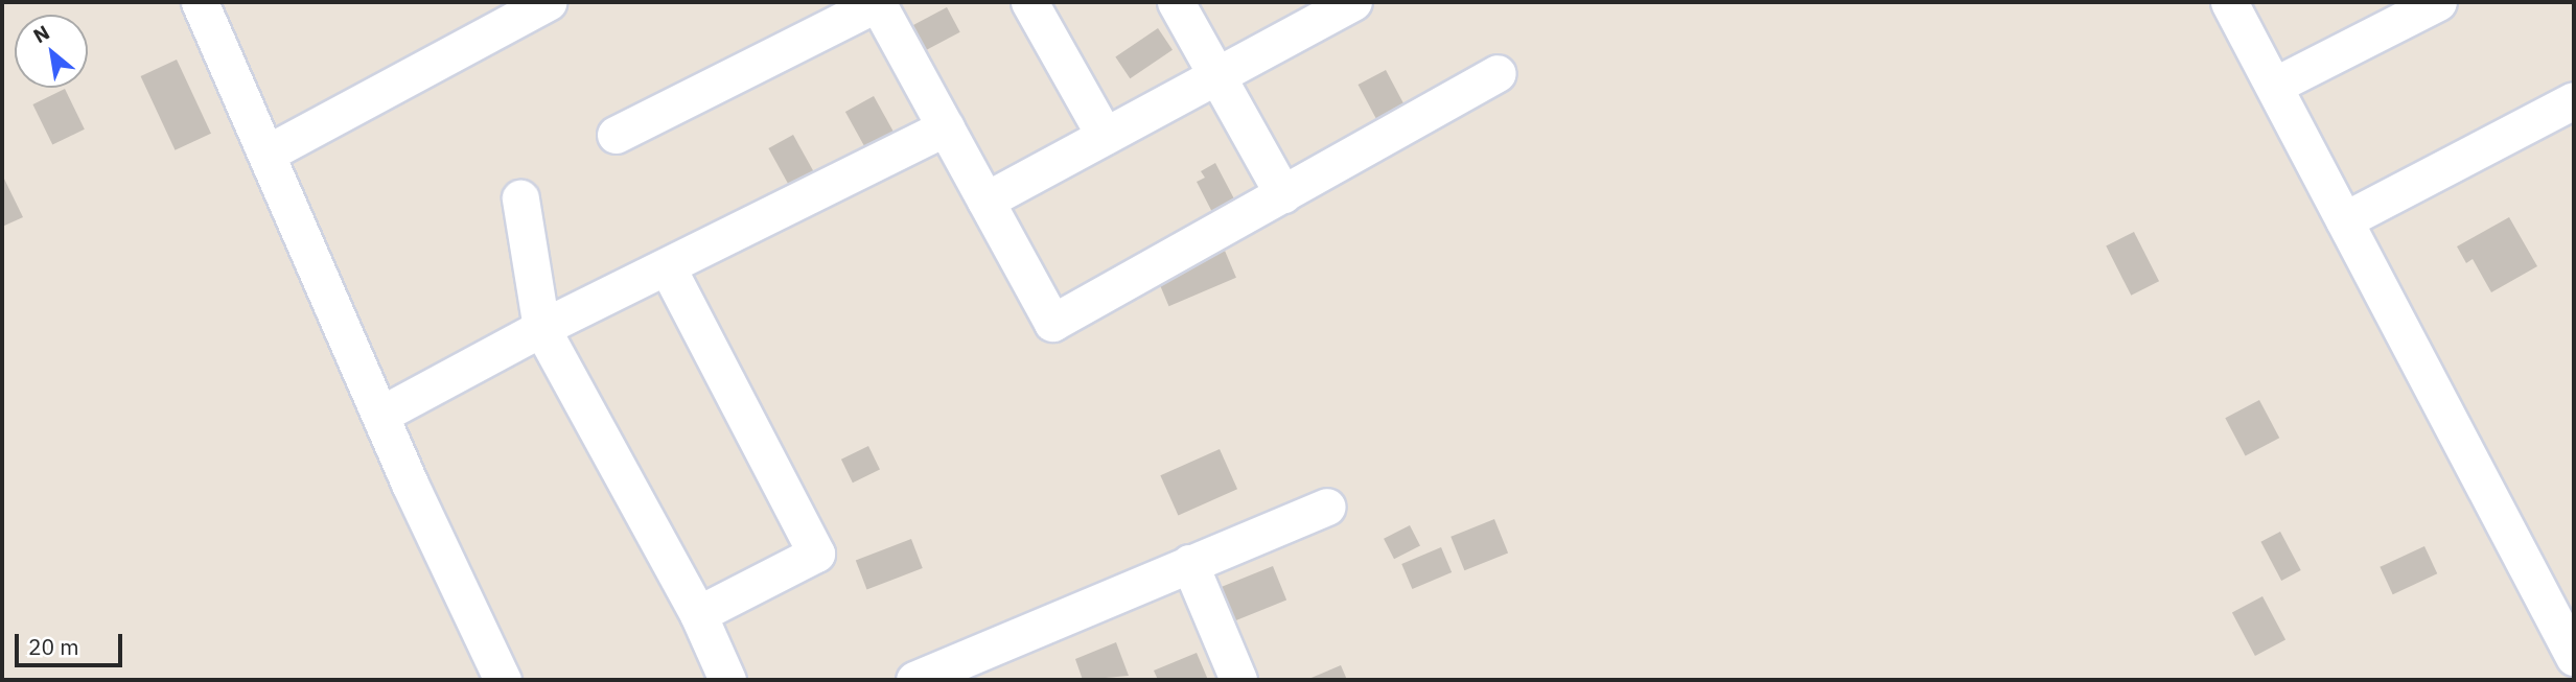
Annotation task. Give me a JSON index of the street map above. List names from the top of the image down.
{
  "scale_bar": "20 m",
  "north": "top left"
}
